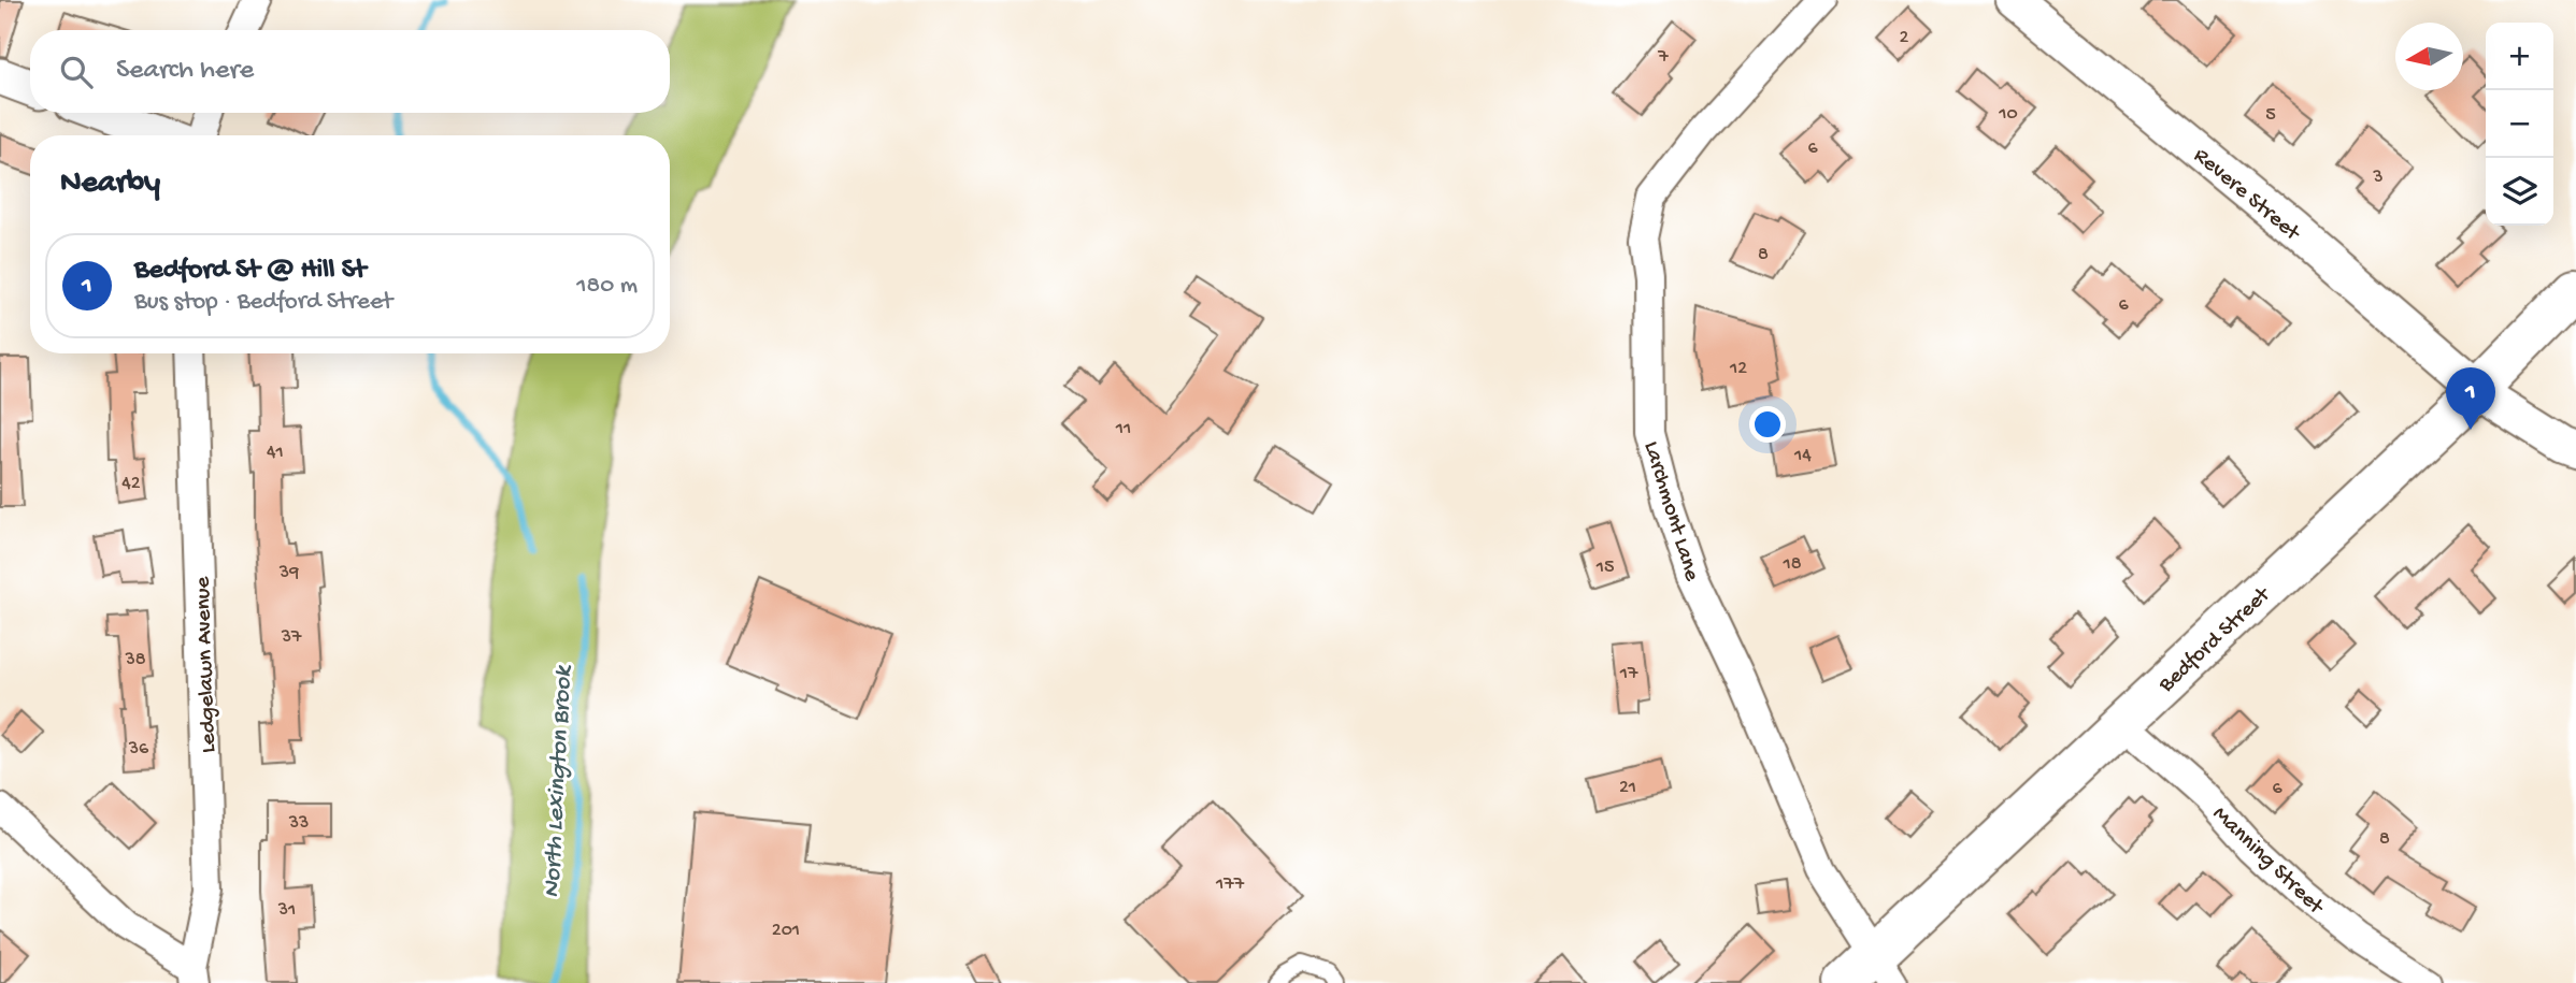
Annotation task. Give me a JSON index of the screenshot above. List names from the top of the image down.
{
  "streets": {
    "main road": ["Bedford Street"],
    "street": [
      "Revere Street",
      "Larchmont Lane",
      "Ledgelawn Avenue",
      "Manning Street"
    ]
  },
  "crossings": [
    ["Revere Street", "Bedford Street"],
    ["Larchmont Lane", "Bedford Street"],
    ["Bedford Street", "Manning Street"]
  ],
  "water": ["North Lexington Brook"],
  "house_numbers": [
    "2",
    "7",
    "10",
    "5",
    "6",
    "3",
    "8",
    "6",
    "12",
    "11",
    "41",
    "14",
    "42",
    "18",
    "15",
    "39",
    "37",
    "38",
    "17",
    "36",
    "21",
    "6",
    "33",
    "8",
    "177",
    "31",
    "201"
  ],
  "north": "left",
  "page": {
    "map_buttons": ["+", "−"],
    "search": "Search here",
    "heading": "Nearby",
    "list": [
      {
        "mark": "1",
        "name": "Bedford St @ Hill St",
        "note": "Bus stop · Bedford Street",
        "value": "180 m"
      }
    ],
    "pins": "1"
  }
}
